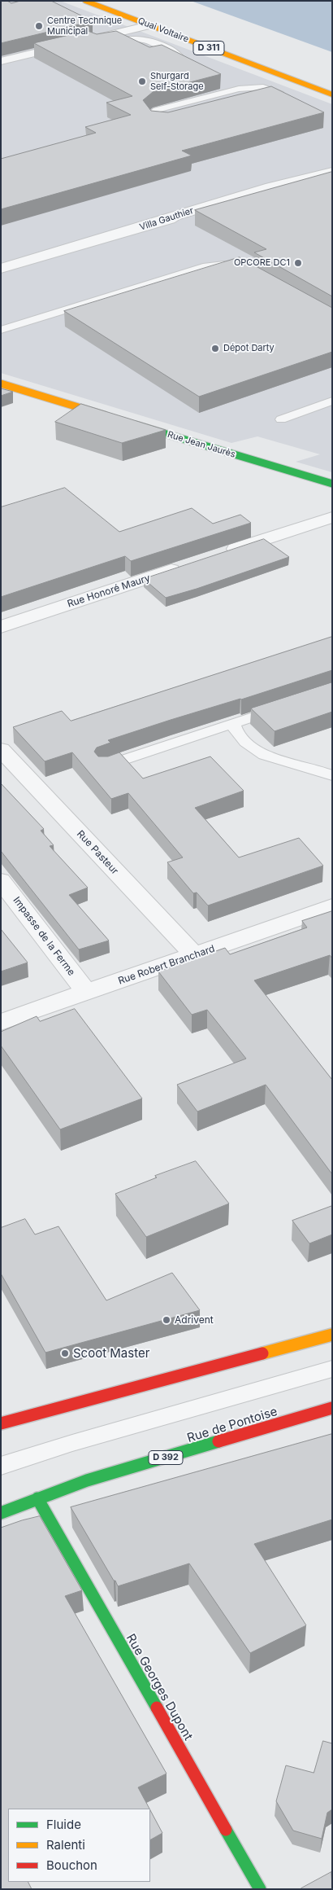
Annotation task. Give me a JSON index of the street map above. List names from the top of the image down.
{
  "streets": {
    "main road": [
      "Quai Voltaire",
      "D 311",
      "Rue Jean Jaurès",
      "Rue de Pontoise",
      "D 392",
      "Rue Georges Dupont"
    ],
    "street": [
      "Villa Gauthier",
      "Rue Honoré Maury",
      "Rue Pasteur",
      "Impasse de la Ferme",
      "Rue Robert Branchard"
    ]
  },
  "crossings": [
    ["Rue Pasteur", "Rue Robert Branchard"],
    ["Impasse de la Ferme", "Rue Robert Branchard"],
    ["Rue de Pontoise", "Rue Georges Dupont"]
  ],
  "places": [
    "Centre Technique Municipal",
    "Shurgard Self-Storage",
    "OPCORE DC1",
    "Dépot Darty",
    "Adrivent",
    "Scoot Master"
  ],
  "legend": ["Fluide", "Ralenti", "Bouchon"]
}
